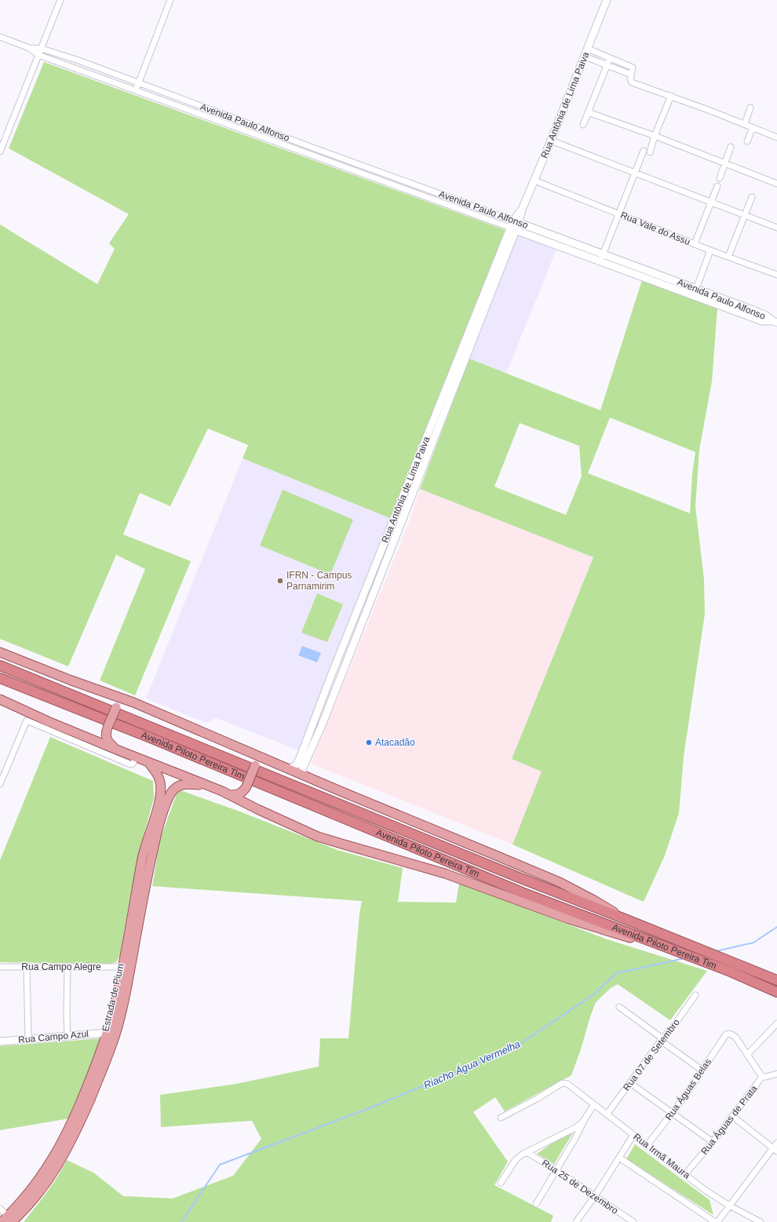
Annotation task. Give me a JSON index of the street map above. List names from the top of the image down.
{
  "streets": {
    "highway": ["Avenida Piloto Pereira Tim"],
    "main road": ["Estrada de Pium"],
    "street": [
      "Rua Antônia de Lima Paiva",
      "Avenida Paulo Alfonso",
      "Rua Vale do Assu",
      "Rua Campo Alegre",
      "Rua Campo Azul",
      "Rua 07 de Setembro",
      "Rua Águas Belas",
      "Rua Águas de Prata",
      "Rua Irmã Maura",
      "Rua 25 de Dezembro"
    ]
  },
  "crossings": [
    ["Rua Antônia de Lima Paiva", "Avenida Paulo Alfonso"],
    ["Rua Antônia de Lima Paiva", "Rua Vale do Assu"],
    ["Rua Campo Alegre", "Estrada de Pium"],
    ["Estrada de Pium", "Rua Campo Azul"],
    ["Rua 07 de Setembro", "Rua Irmã Maura"],
    ["Rua Águas Belas", "Rua Irmã Maura"],
    ["Rua Águas de Prata", "Rua Irmã Maura"]
  ],
  "water": ["Riacho Água Vermelha"],
  "places": ["IFRN - Campus Parnamirim", "Atacadão"]
}
